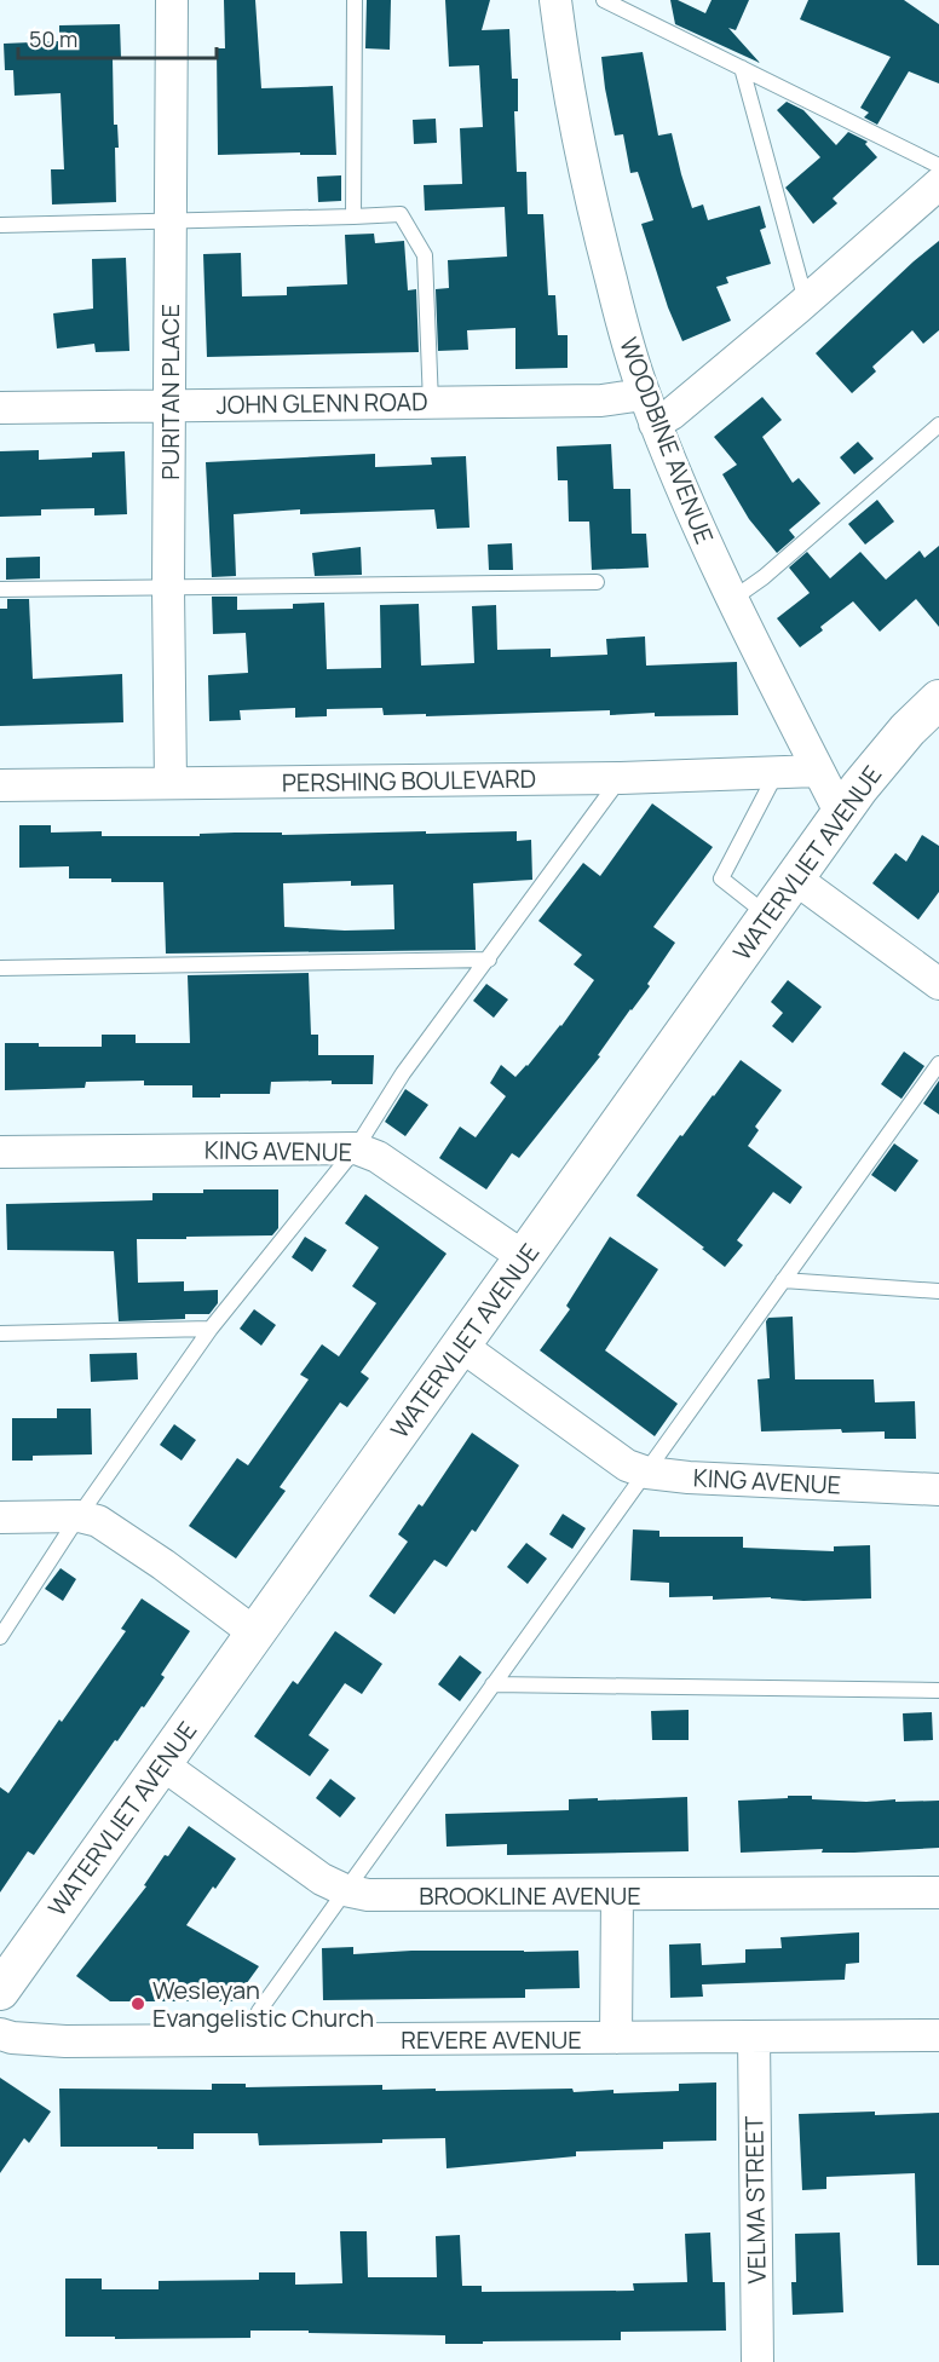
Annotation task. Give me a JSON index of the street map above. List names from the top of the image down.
{
  "streets": {
    "street": [
      "PURITAN PLACE",
      "JOHN GLENN ROAD",
      "WOODBINE AVENUE",
      "PERSHING BOULEVARD",
      "WATERVLIET AVENUE",
      "KING AVENUE",
      "BROOKLINE AVENUE",
      "REVERE AVENUE",
      "VELMA STREET"
    ]
  },
  "crossings": [
    ["PURITAN PLACE", "JOHN GLENN ROAD"],
    ["PURITAN PLACE", "PERSHING BOULEVARD"],
    ["JOHN GLENN ROAD", "WOODBINE AVENUE"],
    ["WOODBINE AVENUE", "PERSHING BOULEVARD"],
    ["WOODBINE AVENUE", "WATERVLIET AVENUE"],
    ["WATERVLIET AVENUE", "KING AVENUE"],
    ["WATERVLIET AVENUE", "BROOKLINE AVENUE"],
    ["REVERE AVENUE", "VELMA STREET"]
  ],
  "places": ["Wesleyan Evangelistic Church"],
  "scale_bar": "50 m"
}
